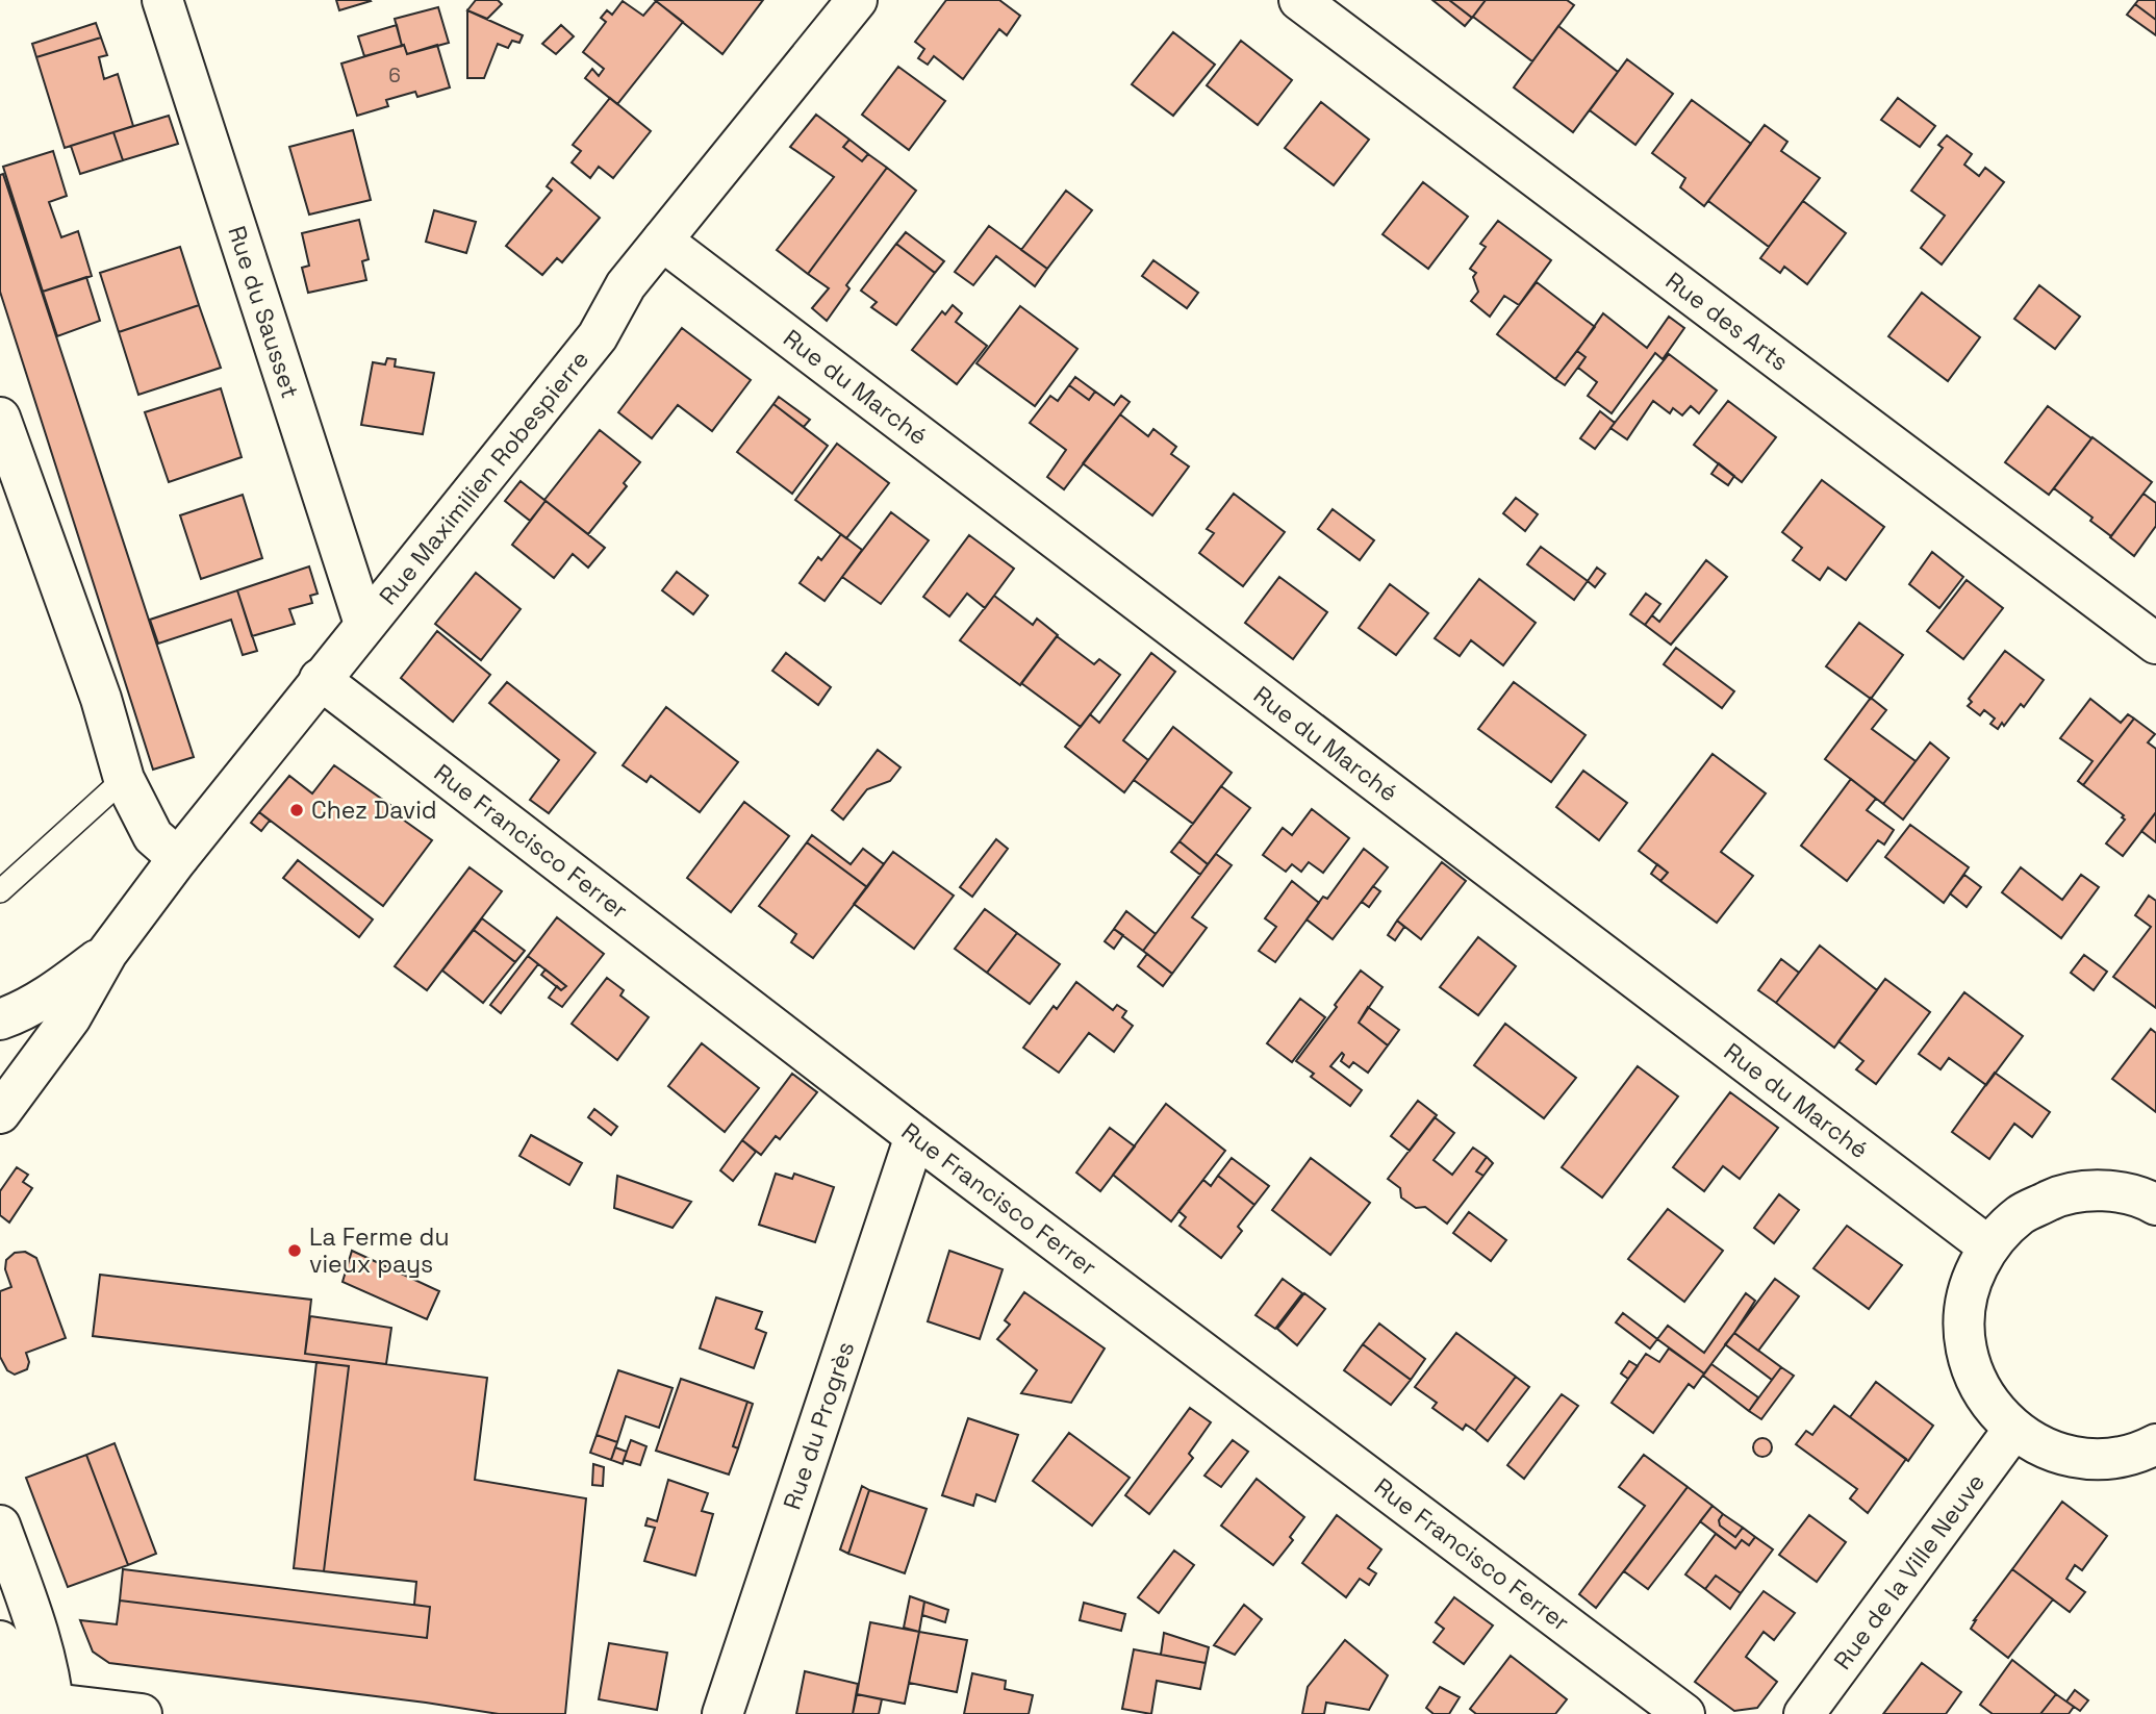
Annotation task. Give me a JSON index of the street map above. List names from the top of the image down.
{
  "streets": {
    "street": [
      "Rue du Sausset",
      "Rue des Arts",
      "Rue du Marché",
      "Rue Maximilien Robespierre",
      "Rue Francisco Ferrer",
      "Rue du Progrès",
      "Rue de la Ville Neuve"
    ]
  },
  "crossings": [
    ["Rue du Sausset", "Rue Maximilien Robespierre"],
    ["Rue du Marché", "Rue Maximilien Robespierre"],
    ["Rue Maximilien Robespierre", "Rue Francisco Ferrer"],
    ["Rue Francisco Ferrer", "Rue du Progrès"]
  ],
  "places": ["Chez David", "La Ferme du vieux pays"],
  "house_numbers": ["6"]
}
